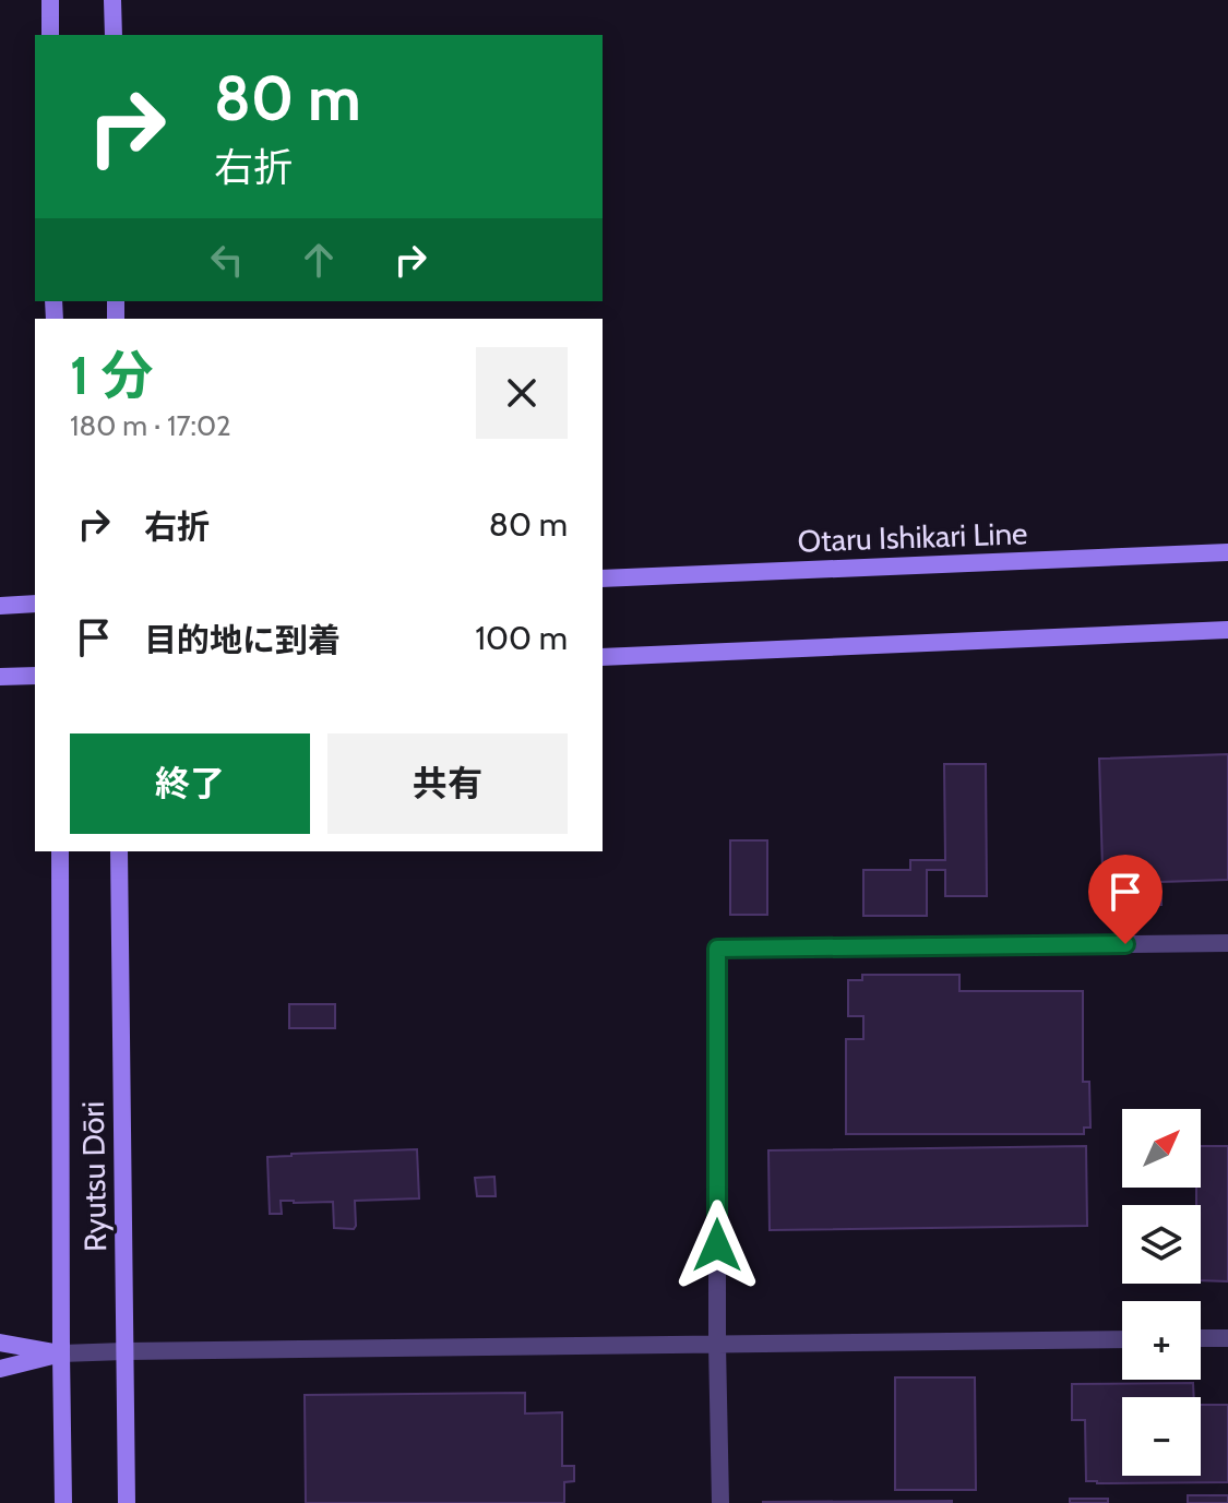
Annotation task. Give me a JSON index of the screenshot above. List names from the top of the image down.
{
  "streets": {
    "street": ["Otaru Ishikari Line", "Ryutsu Dōri"]
  },
  "north": "top right",
  "page": {
    "turn": ["80 m", "右折"],
    "heading": ["1 分", "180 m · 17:02"],
    "list": [
      {
        "name": "右折",
        "value": "80 m"
      },
      {
        "name": "目的地に到着",
        "value": "100 m"
      }
    ],
    "buttons": ["終了", "共有"],
    "map_buttons": ["+", "−"]
  }
}
